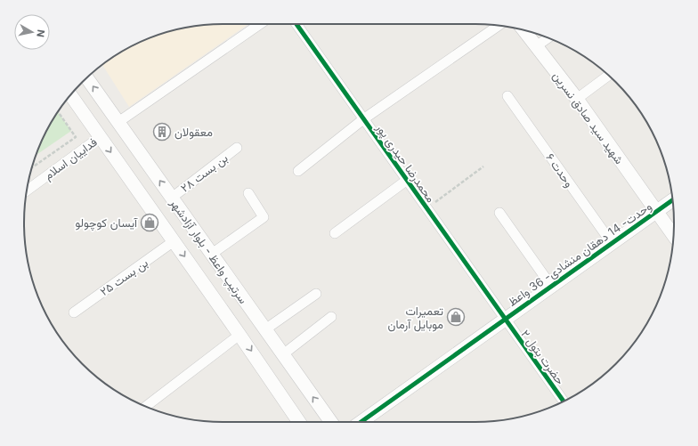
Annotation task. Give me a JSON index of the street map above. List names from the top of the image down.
{
  "streets": {
    "main road": ["شهید سید صادق نسرین", "سرتیپ واعظ - بلوار آزادشهر", "وحدت- 14 دهقان منشادی- 36 واعظ"],
    "street": [
      "فداییان اسلام",
      "محمدرضا حیدری پور",
      "وحدت ۶",
      "بن بست ۲۸",
      "بن بست ۲۵",
      "حضرت بتول ۲"
    ]
  },
  "crossings": [
    ["شهید سید صادق نسرین", "وحدت- 14 دهقان منشادی- 36 واعظ"],
    ["فداییان اسلام", "سرتیپ واعظ - بلوار آزادشهر"],
    ["محمدرضا حیدری پور", "وحدت- 14 دهقان منشادی- 36 واعظ"],
    ["محمدرضا حیدری پور", "حضرت بتول ۲"],
    ["وحدت ۶", "وحدت- 14 دهقان منشادی- 36 واعظ"],
    ["بن بست ۲۸", "سرتیپ واعظ - بلوار آزادشهر"],
    ["سرتیپ واعظ - بلوار آزادشهر", "بن بست ۲۵"],
    ["وحدت- 14 دهقان منشادی- 36 واعظ", "حضرت بتول ۲"]
  ],
  "places": {
    "building": ["معقولان"],
    "shop": ["آیسان کوچولو", "تعمیرات موبایل آرمان"]
  },
  "north": "right"
}
